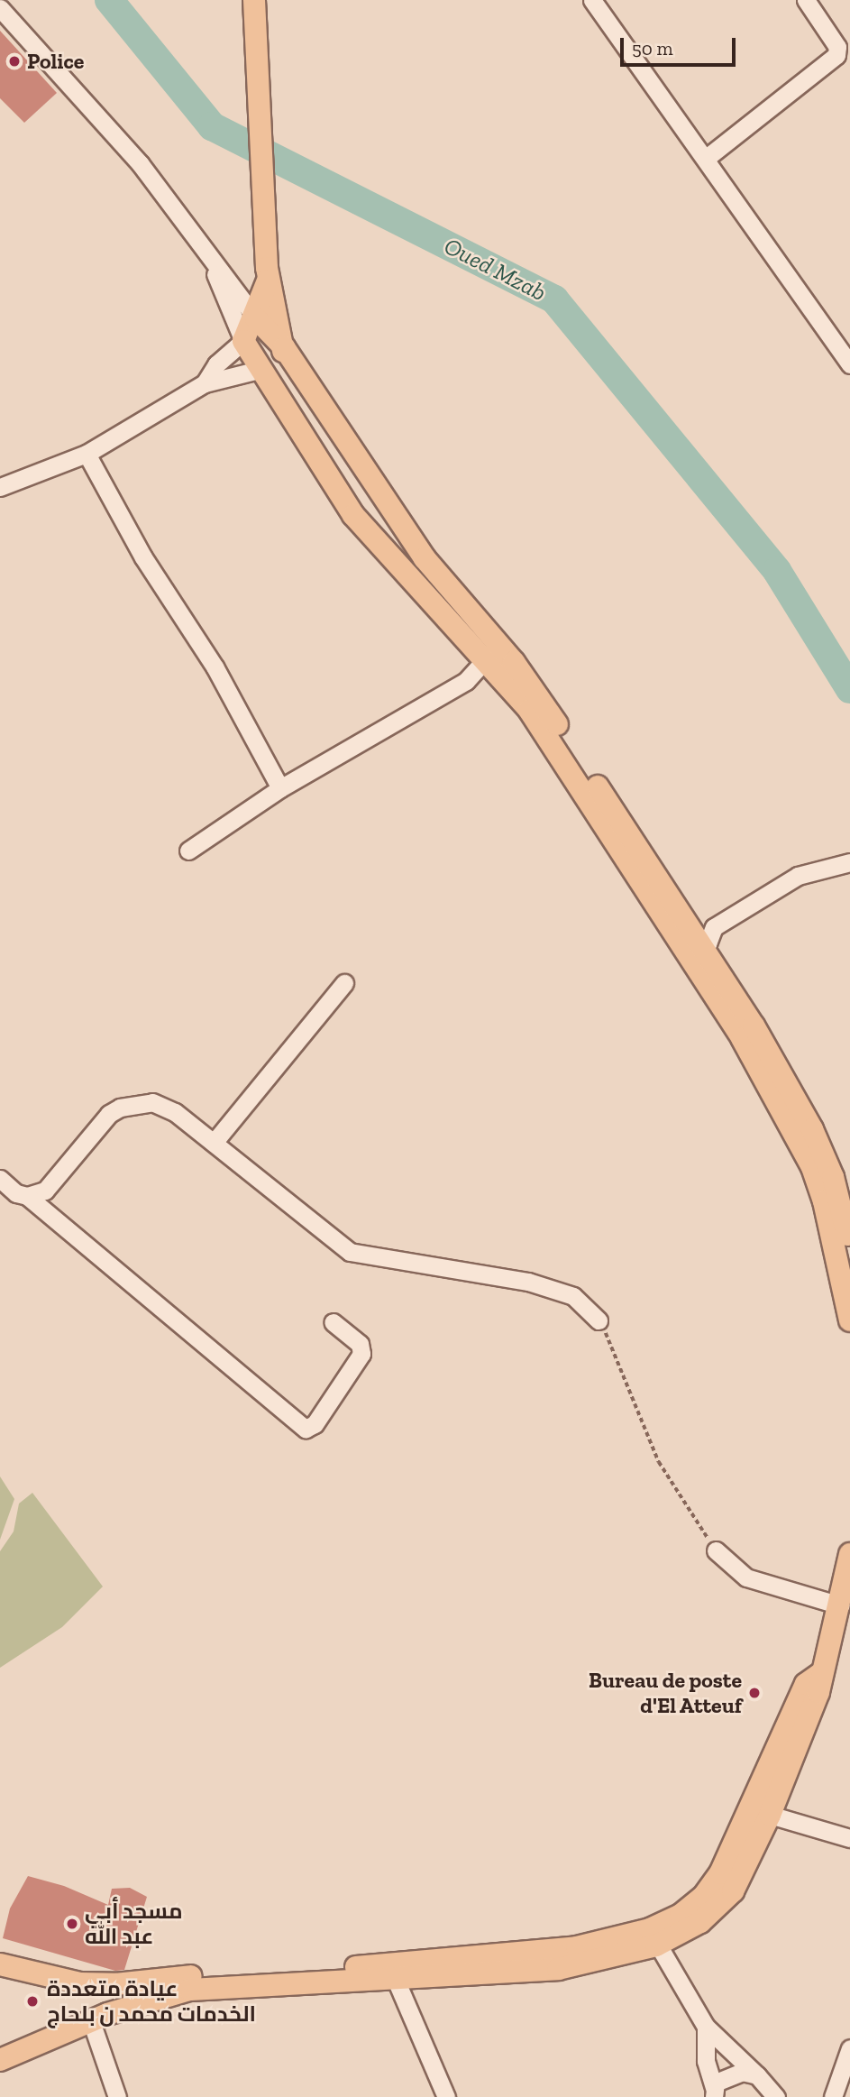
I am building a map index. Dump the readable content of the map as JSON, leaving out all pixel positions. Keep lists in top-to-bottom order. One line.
{"water":["Oued Mzab"],"places":["Police","Bureau de poste d'El Atteuf","مسجد أبي عبد الله","عيادة متعددة الخدمات محمد ن بلحاج"],"scale_bar":"50 m"}
